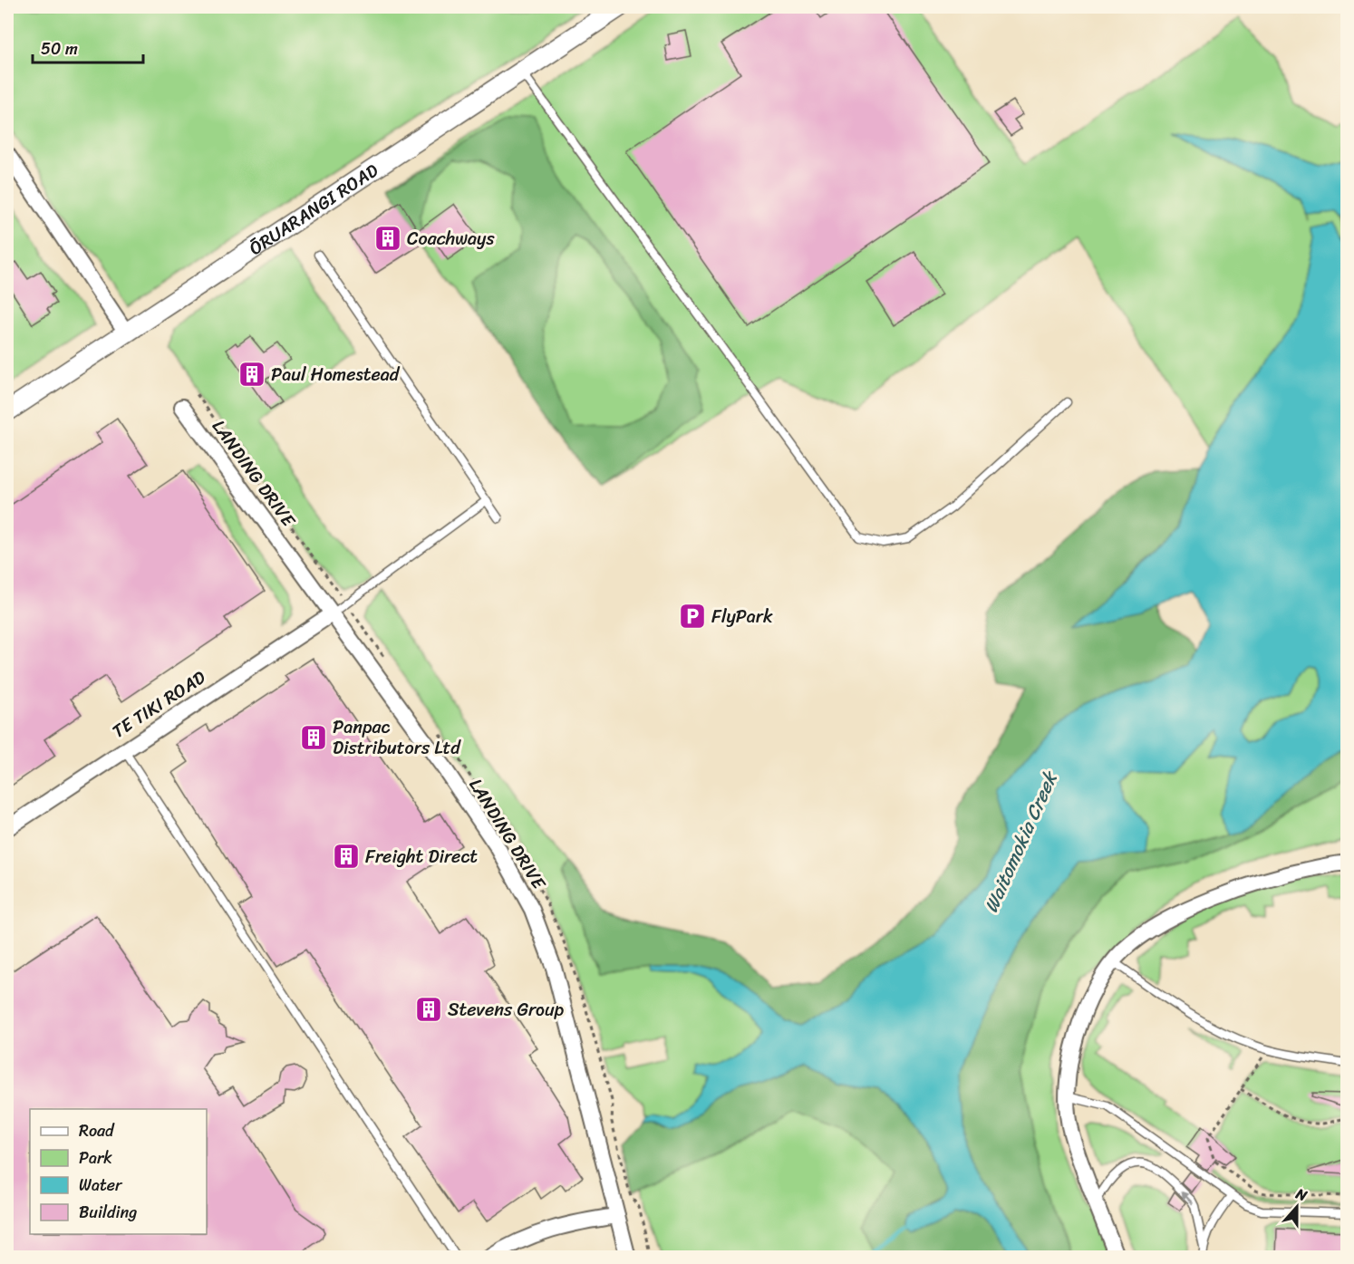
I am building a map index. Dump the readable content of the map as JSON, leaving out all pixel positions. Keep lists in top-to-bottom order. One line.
{"streets":{"street":["ŌRUARANGI ROAD","LANDING DRIVE","TE TIKI ROAD"]},"crossings":[["LANDING DRIVE","TE TIKI ROAD"]],"water":["Waitomokia Creek"],"places":{"building":["Coachways","Paul Homestead","Panpac Distributors Ltd","Freight Direct","Stevens Group"],"parking":["FlyPark"]},"legend":["Road","Park","Water","Building"],"scale_bar":"50 m","north":"top"}
